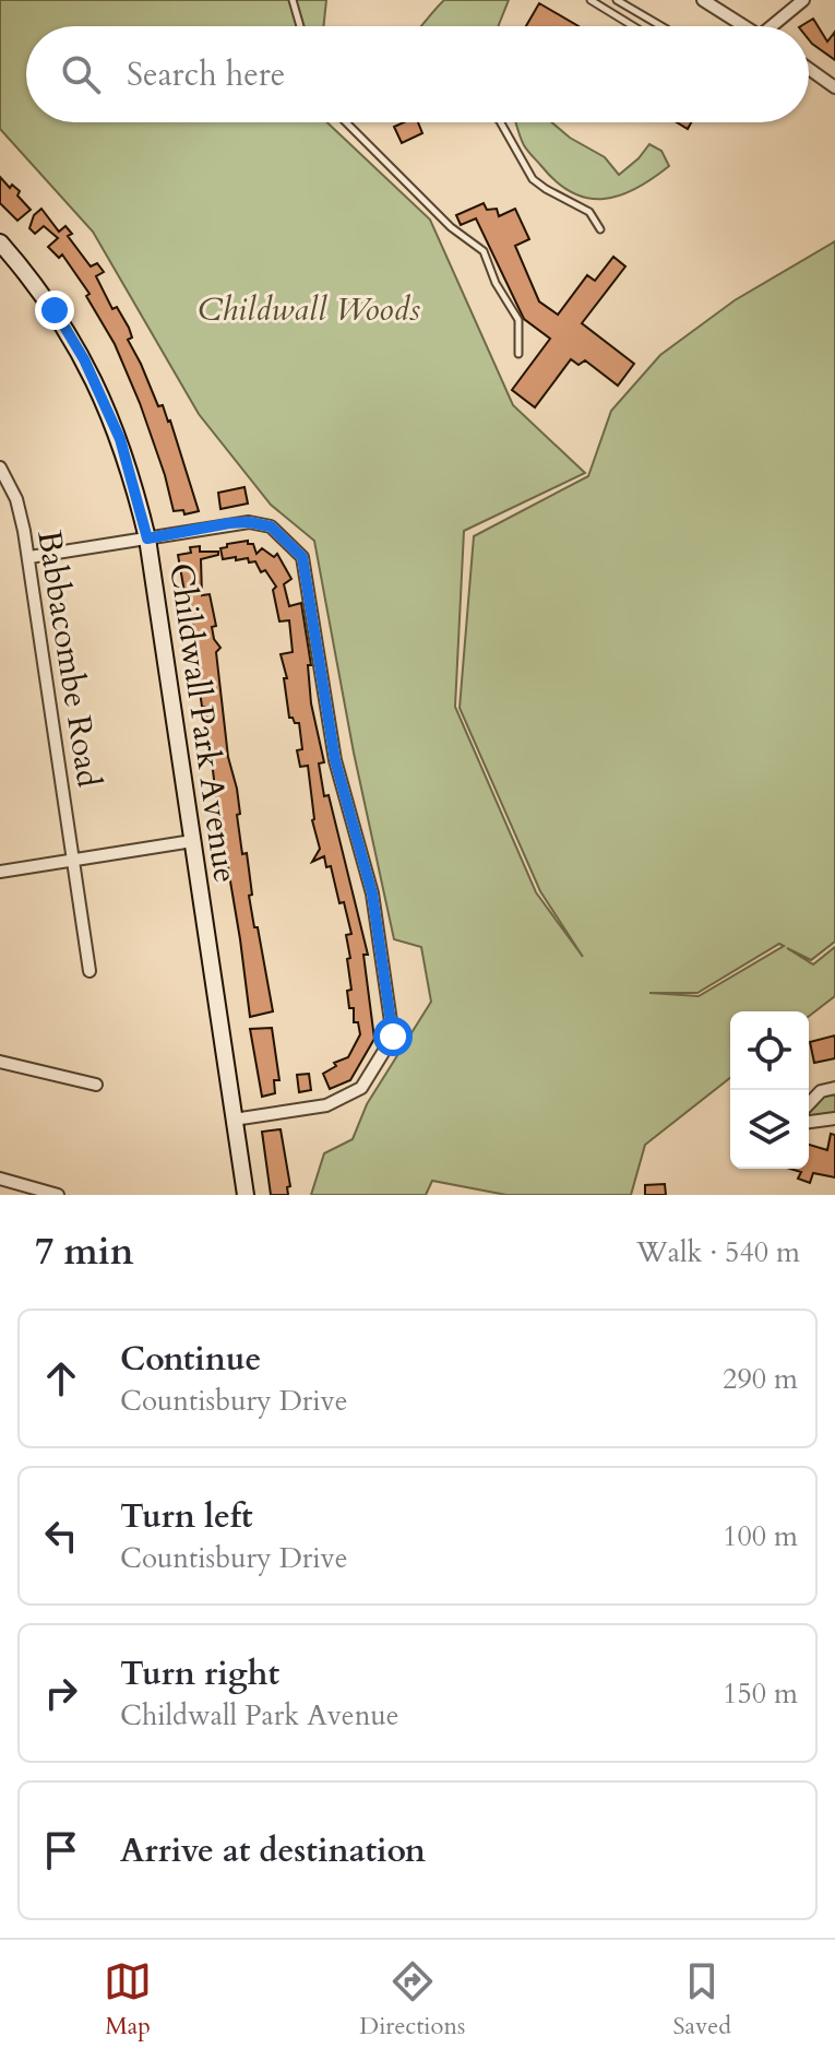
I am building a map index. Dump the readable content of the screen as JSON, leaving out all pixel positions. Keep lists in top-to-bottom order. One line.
{"streets":{"street":["Babbacombe Road","Childwall Park Avenue"]},"parks":["Childwall Woods"],"page":{"search":"Search here","heading":["7 min","Walk · 540 m"],"list":[["Continue","Countisbury Drive","290 m"],["Turn left","Countisbury Drive","100 m"],["Turn right","Childwall Park Avenue","150 m"],"Arrive at destination"],"nav":["Map","Directions","Saved"]}}
